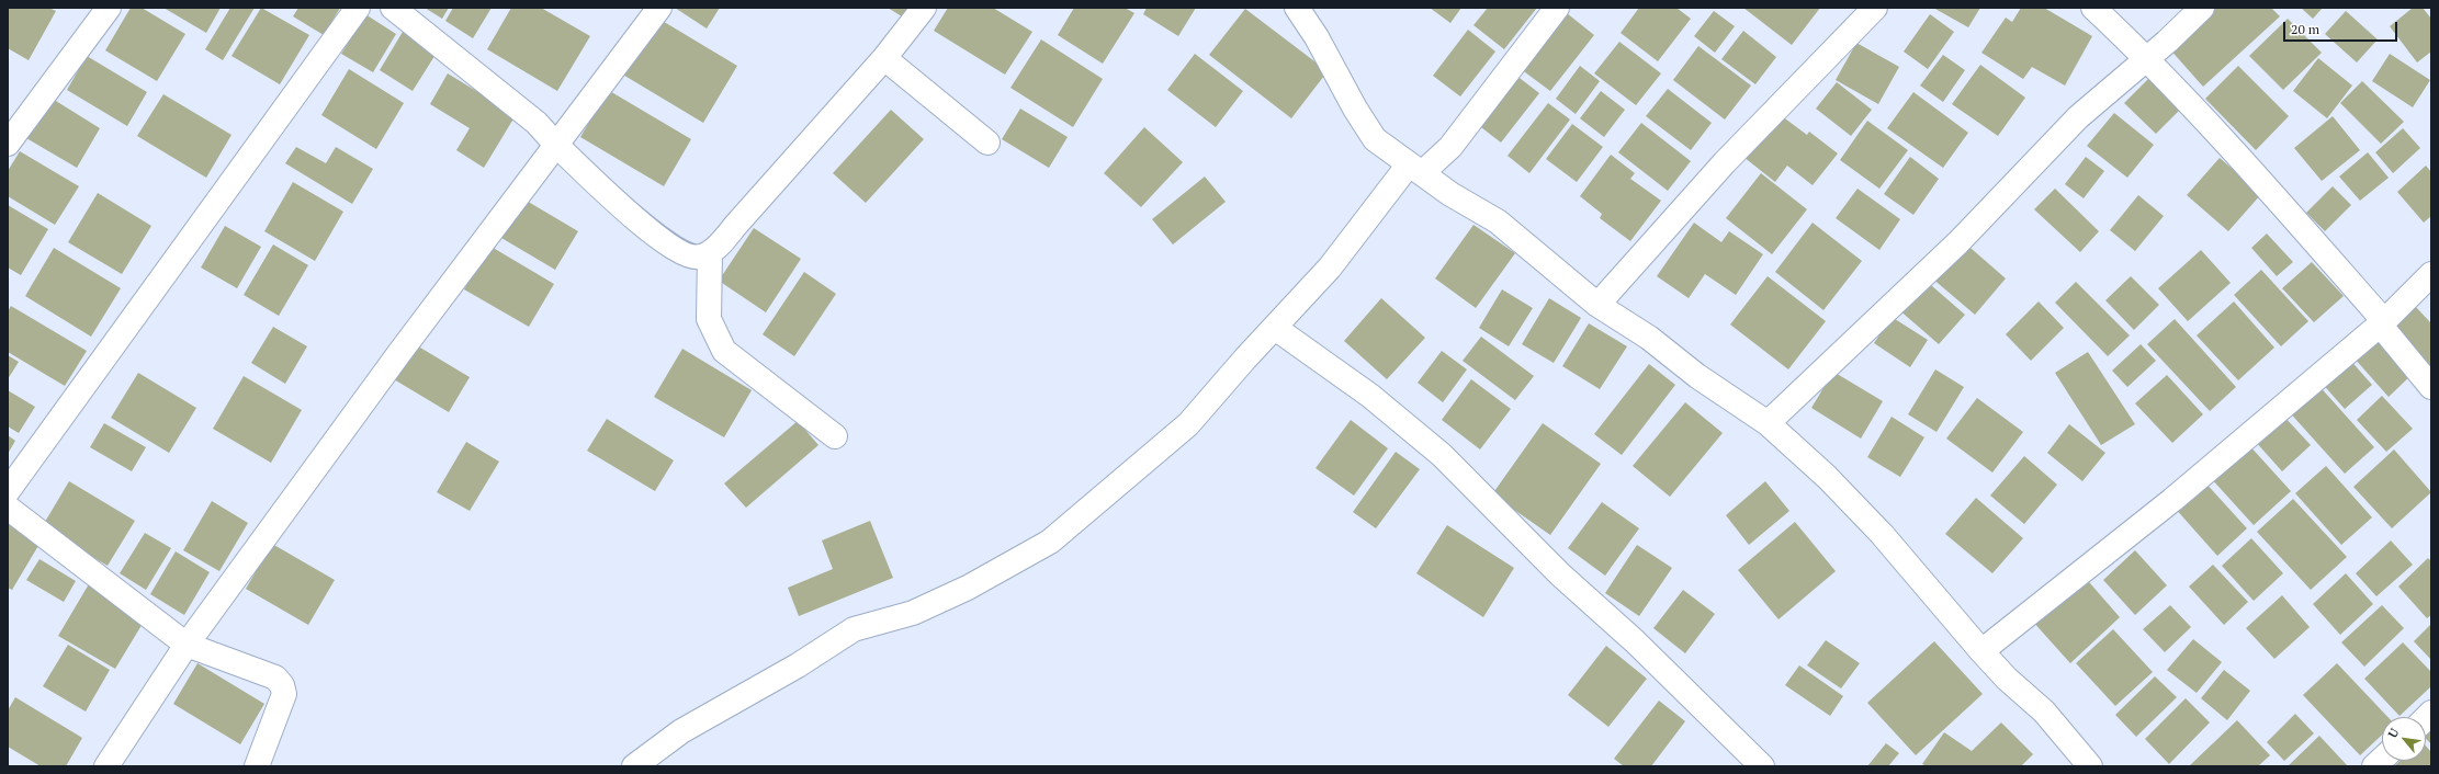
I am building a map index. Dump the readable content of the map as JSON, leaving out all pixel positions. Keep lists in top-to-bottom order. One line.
{"scale_bar":"20 m","north":"top left"}
